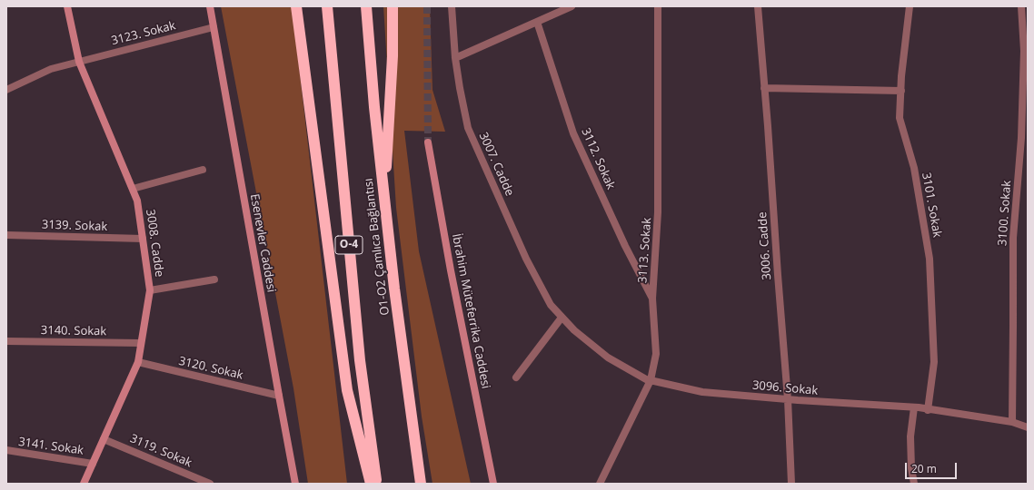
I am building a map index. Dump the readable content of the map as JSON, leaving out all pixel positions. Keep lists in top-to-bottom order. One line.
{"streets":{"highway":["O-4","O1-O2 Çamlıca Bağlantısı"],"main road":["3008. Cadde","Esenevler Caddesi","İbrahim Müteferrika Caddesi"],"street":["3123. Sokak","3112. Sokak","3007. Cadde","3101. Sokak","3100. Sokak","3139. Sokak","3006. Cadde","3113. Sokak","3140. Sokak","3120. Sokak","3096. Sokak","3141. Sokak","3119. Sokak"]},"crossings":[["3123. Sokak","3008. Cadde"],["3123. Sokak","Esenevler Caddesi"],["3112. Sokak","3113. Sokak"],["3007. Cadde","3096. Sokak"],["3101. Sokak","3096. Sokak"],["3100. Sokak","3096. Sokak"],["3139. Sokak","3008. Cadde"],["3008. Cadde","3140. Sokak"],["3008. Cadde","3120. Sokak"],["3008. Cadde","3141. Sokak"],["3008. Cadde","3119. Sokak"],["Esenevler Caddesi","3120. Sokak"],["3006. Cadde","3096. Sokak"],["3113. Sokak","3096. Sokak"]],"scale_bar":"20 m"}
